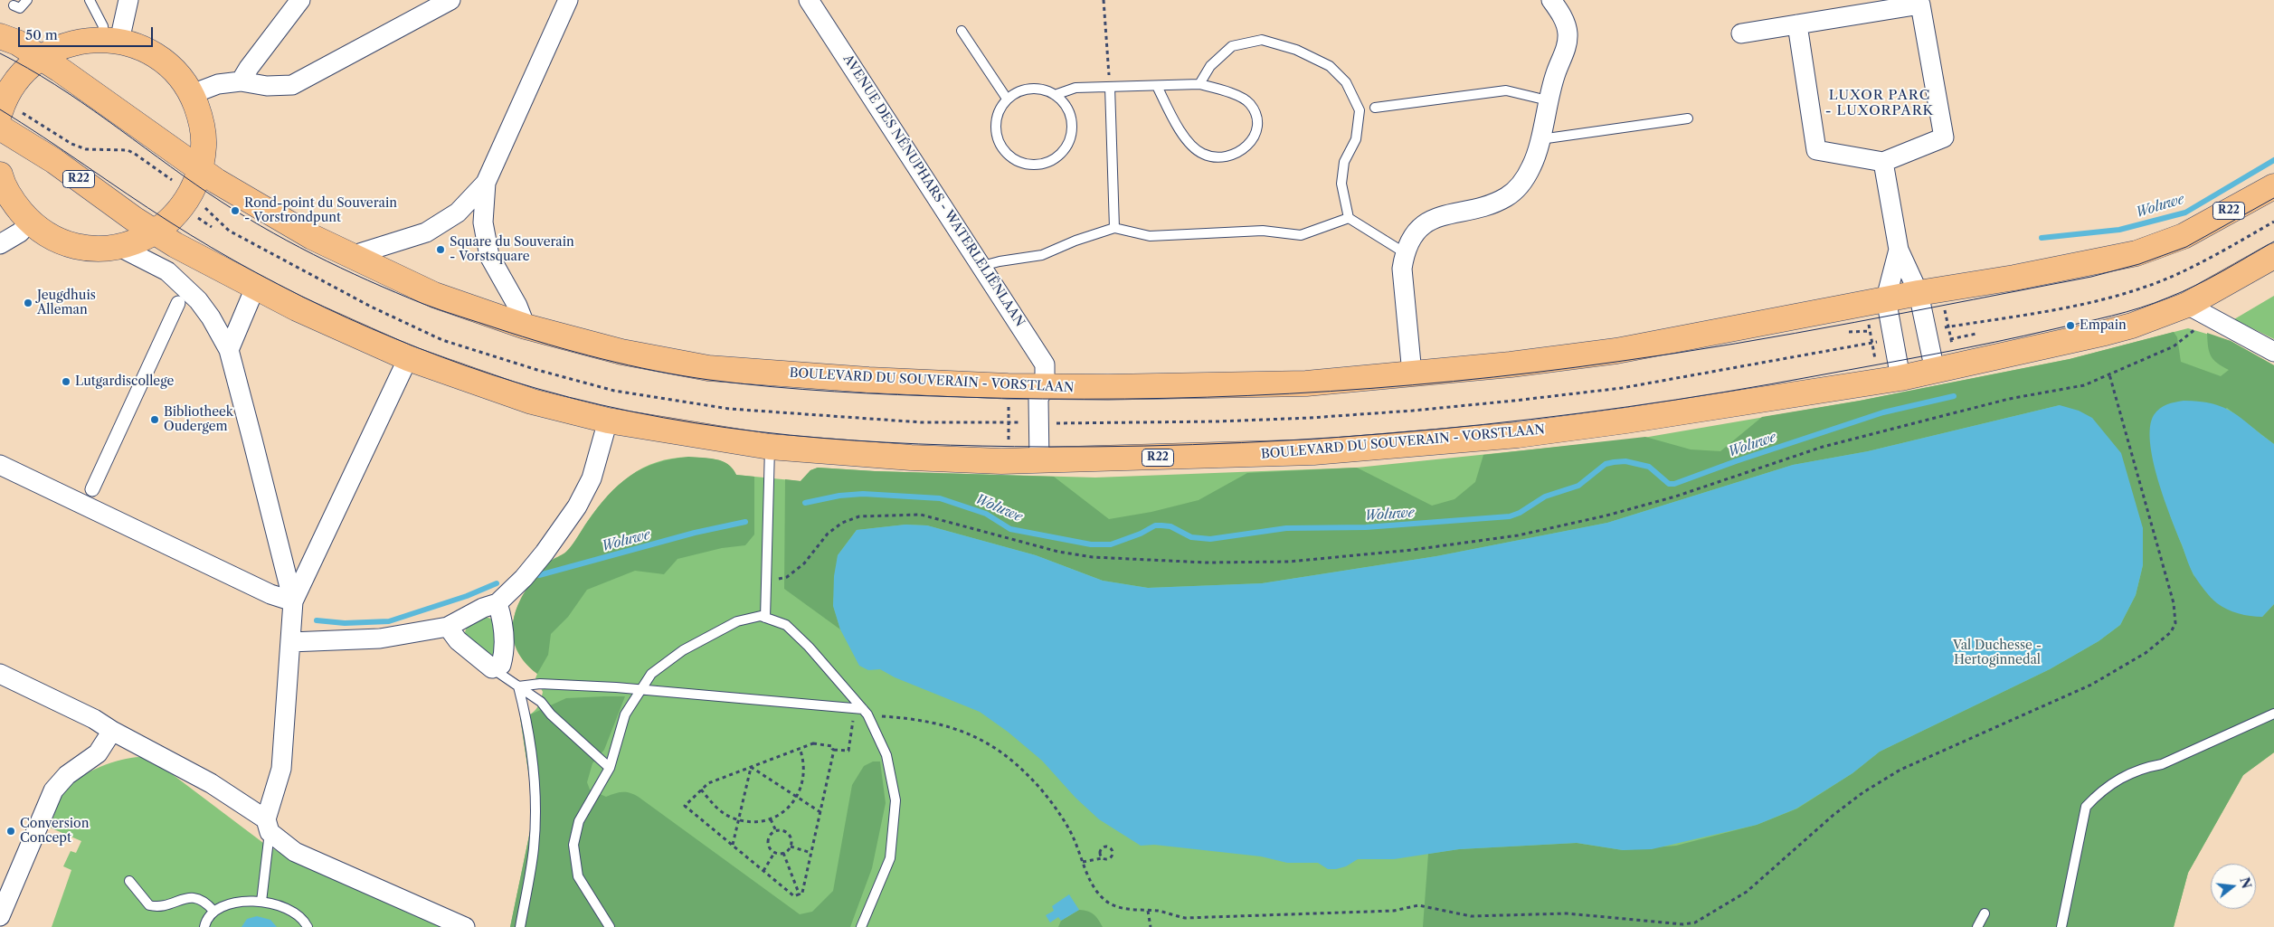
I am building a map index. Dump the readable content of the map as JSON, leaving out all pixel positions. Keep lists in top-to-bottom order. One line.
{"streets":{"main road":["R22","BOULEVARD DU SOUVERAIN - VORSTLAAN"],"street":["AVENUE DES NÉNUPHARS - WATERLELIËNLAAN"]},"crossings":[["AVENUE DES NÉNUPHARS - WATERLELIËNLAAN","BOULEVARD DU SOUVERAIN - VORSTLAAN"]],"districts":["LUXOR PARC - LUXORPARK"],"water":["Woluwe"],"parks":["Val Duchesse - Hertoginnedal"],"places":["Rond-point du Souverain - Vorstrondpunt","Square du Souverain - Vorstsquare","Jeugdhuis Alleman","Empain","Lutgardiscollege","Bibliotheek Oudergem","Conversion Concept"],"scale_bar":"50 m","north":"right"}
